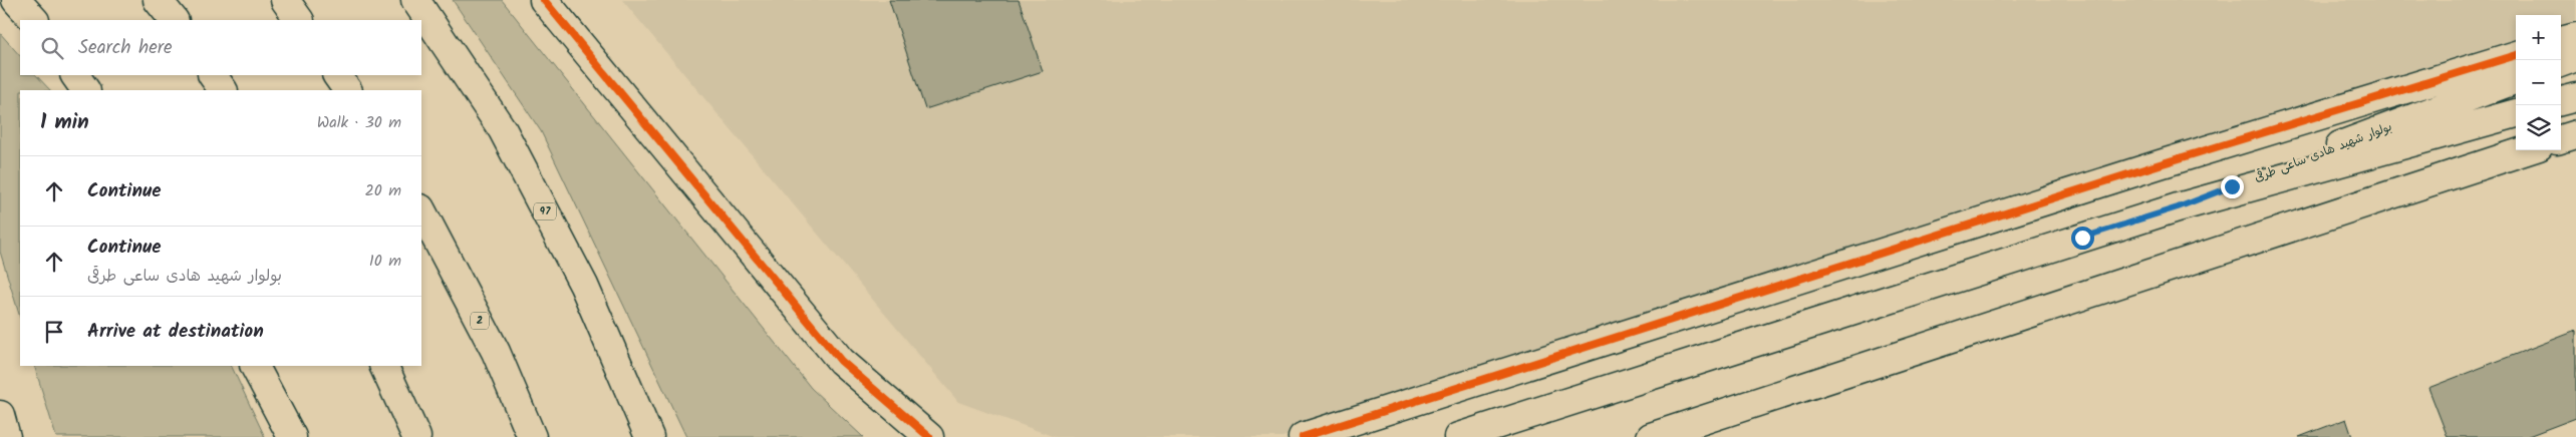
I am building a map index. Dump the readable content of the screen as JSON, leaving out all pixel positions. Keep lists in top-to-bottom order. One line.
{"streets":{"main road":["بولوار شهید هادی ساعی طرقی","97","2"]},"page":{"map_buttons":["+","−"],"search":"Search here","heading":["1 min","Walk · 30 m"],"list":[["Continue","20 m"],["Continue","بولوار شهید هادی ساعی طرقی","10 m"],"Arrive at destination"]}}
